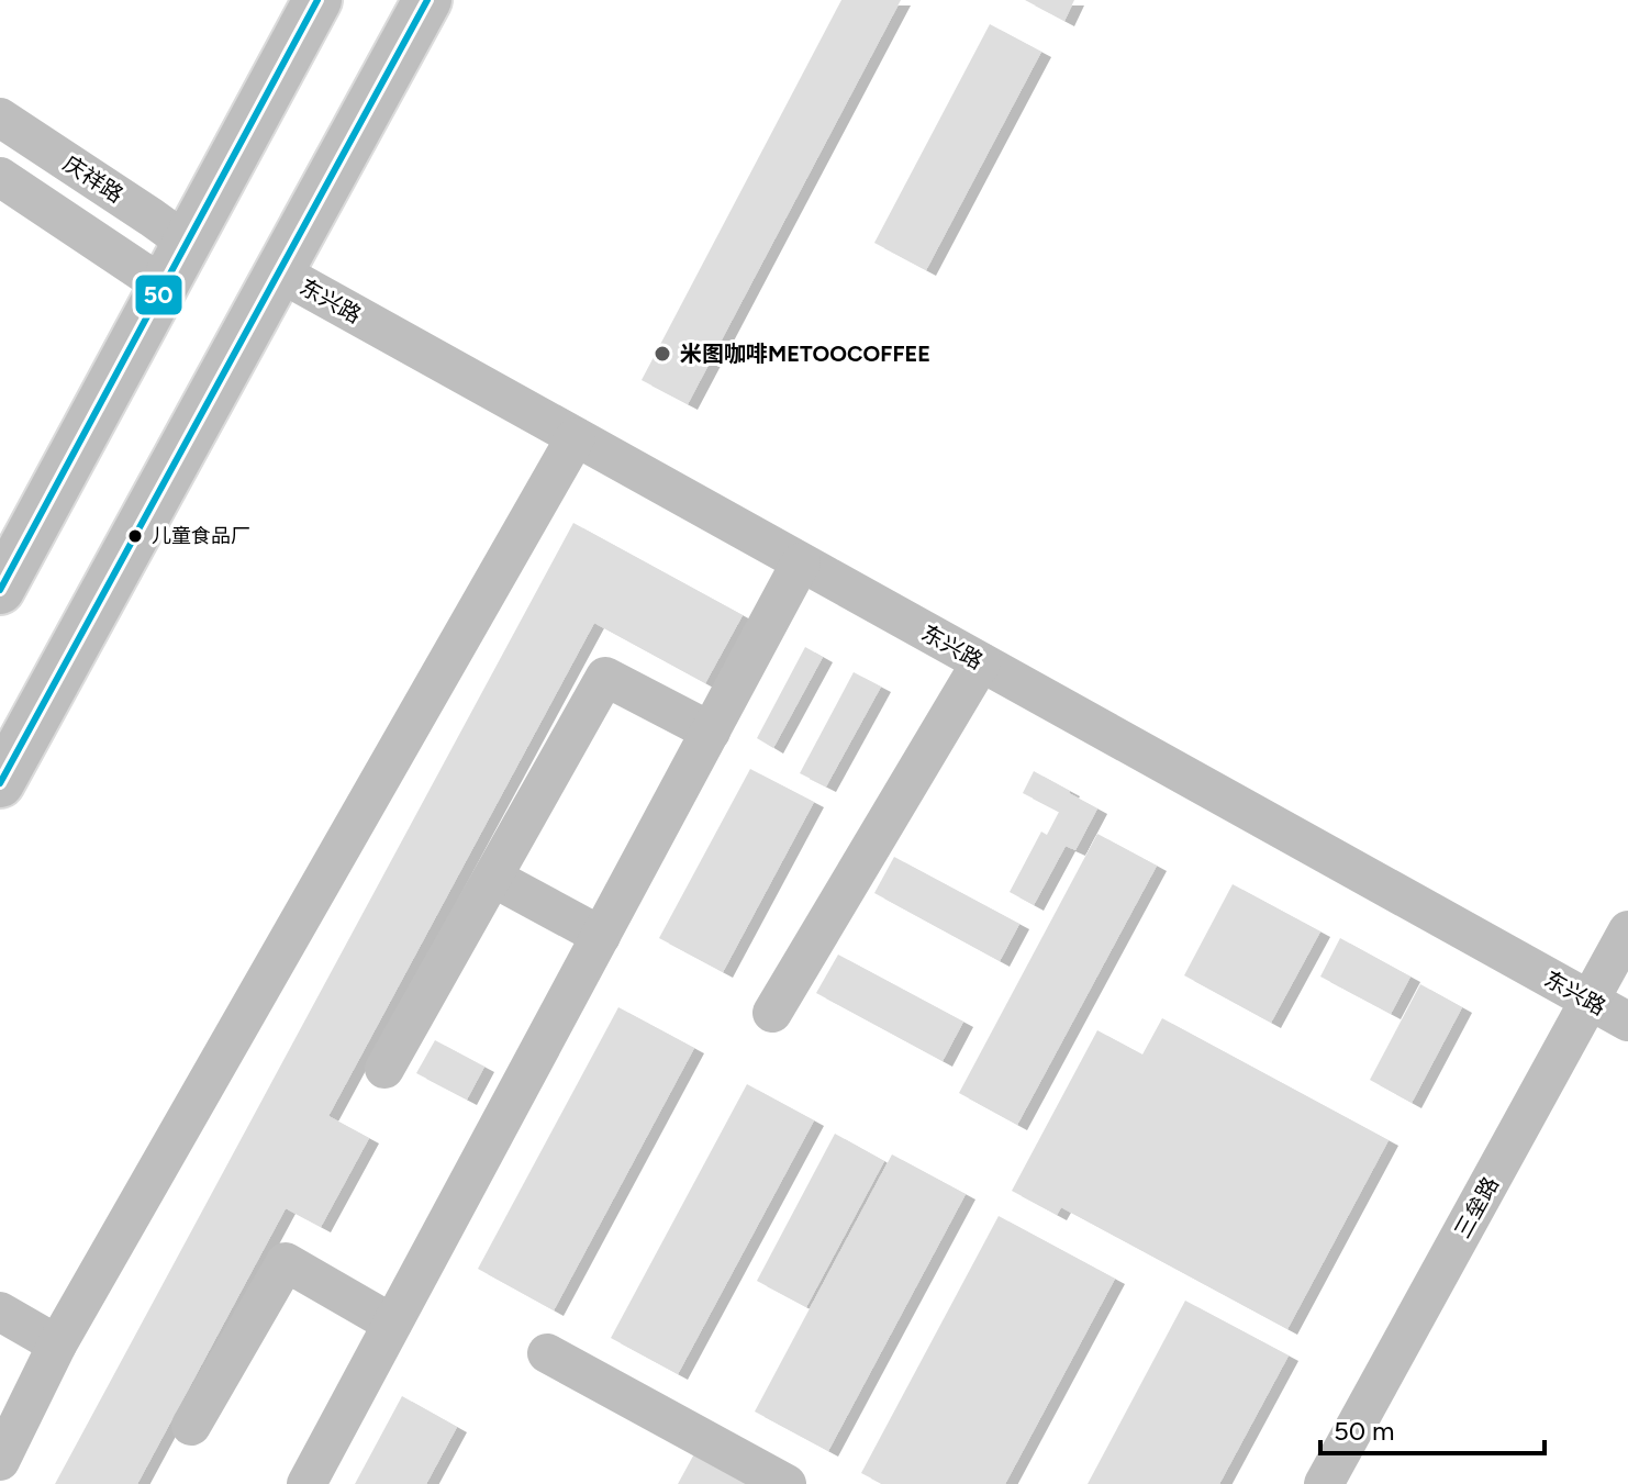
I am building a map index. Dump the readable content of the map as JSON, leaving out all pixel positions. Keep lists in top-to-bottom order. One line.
{"streets":{"street":["庆祥路","东兴路","三垒路"]},"crossings":[["东兴路","三垒路"]],"places":["米图咖啡METOOCOFFEE","儿童食品厂"],"lines":["transit line 50"],"scale_bar":"50 m"}
